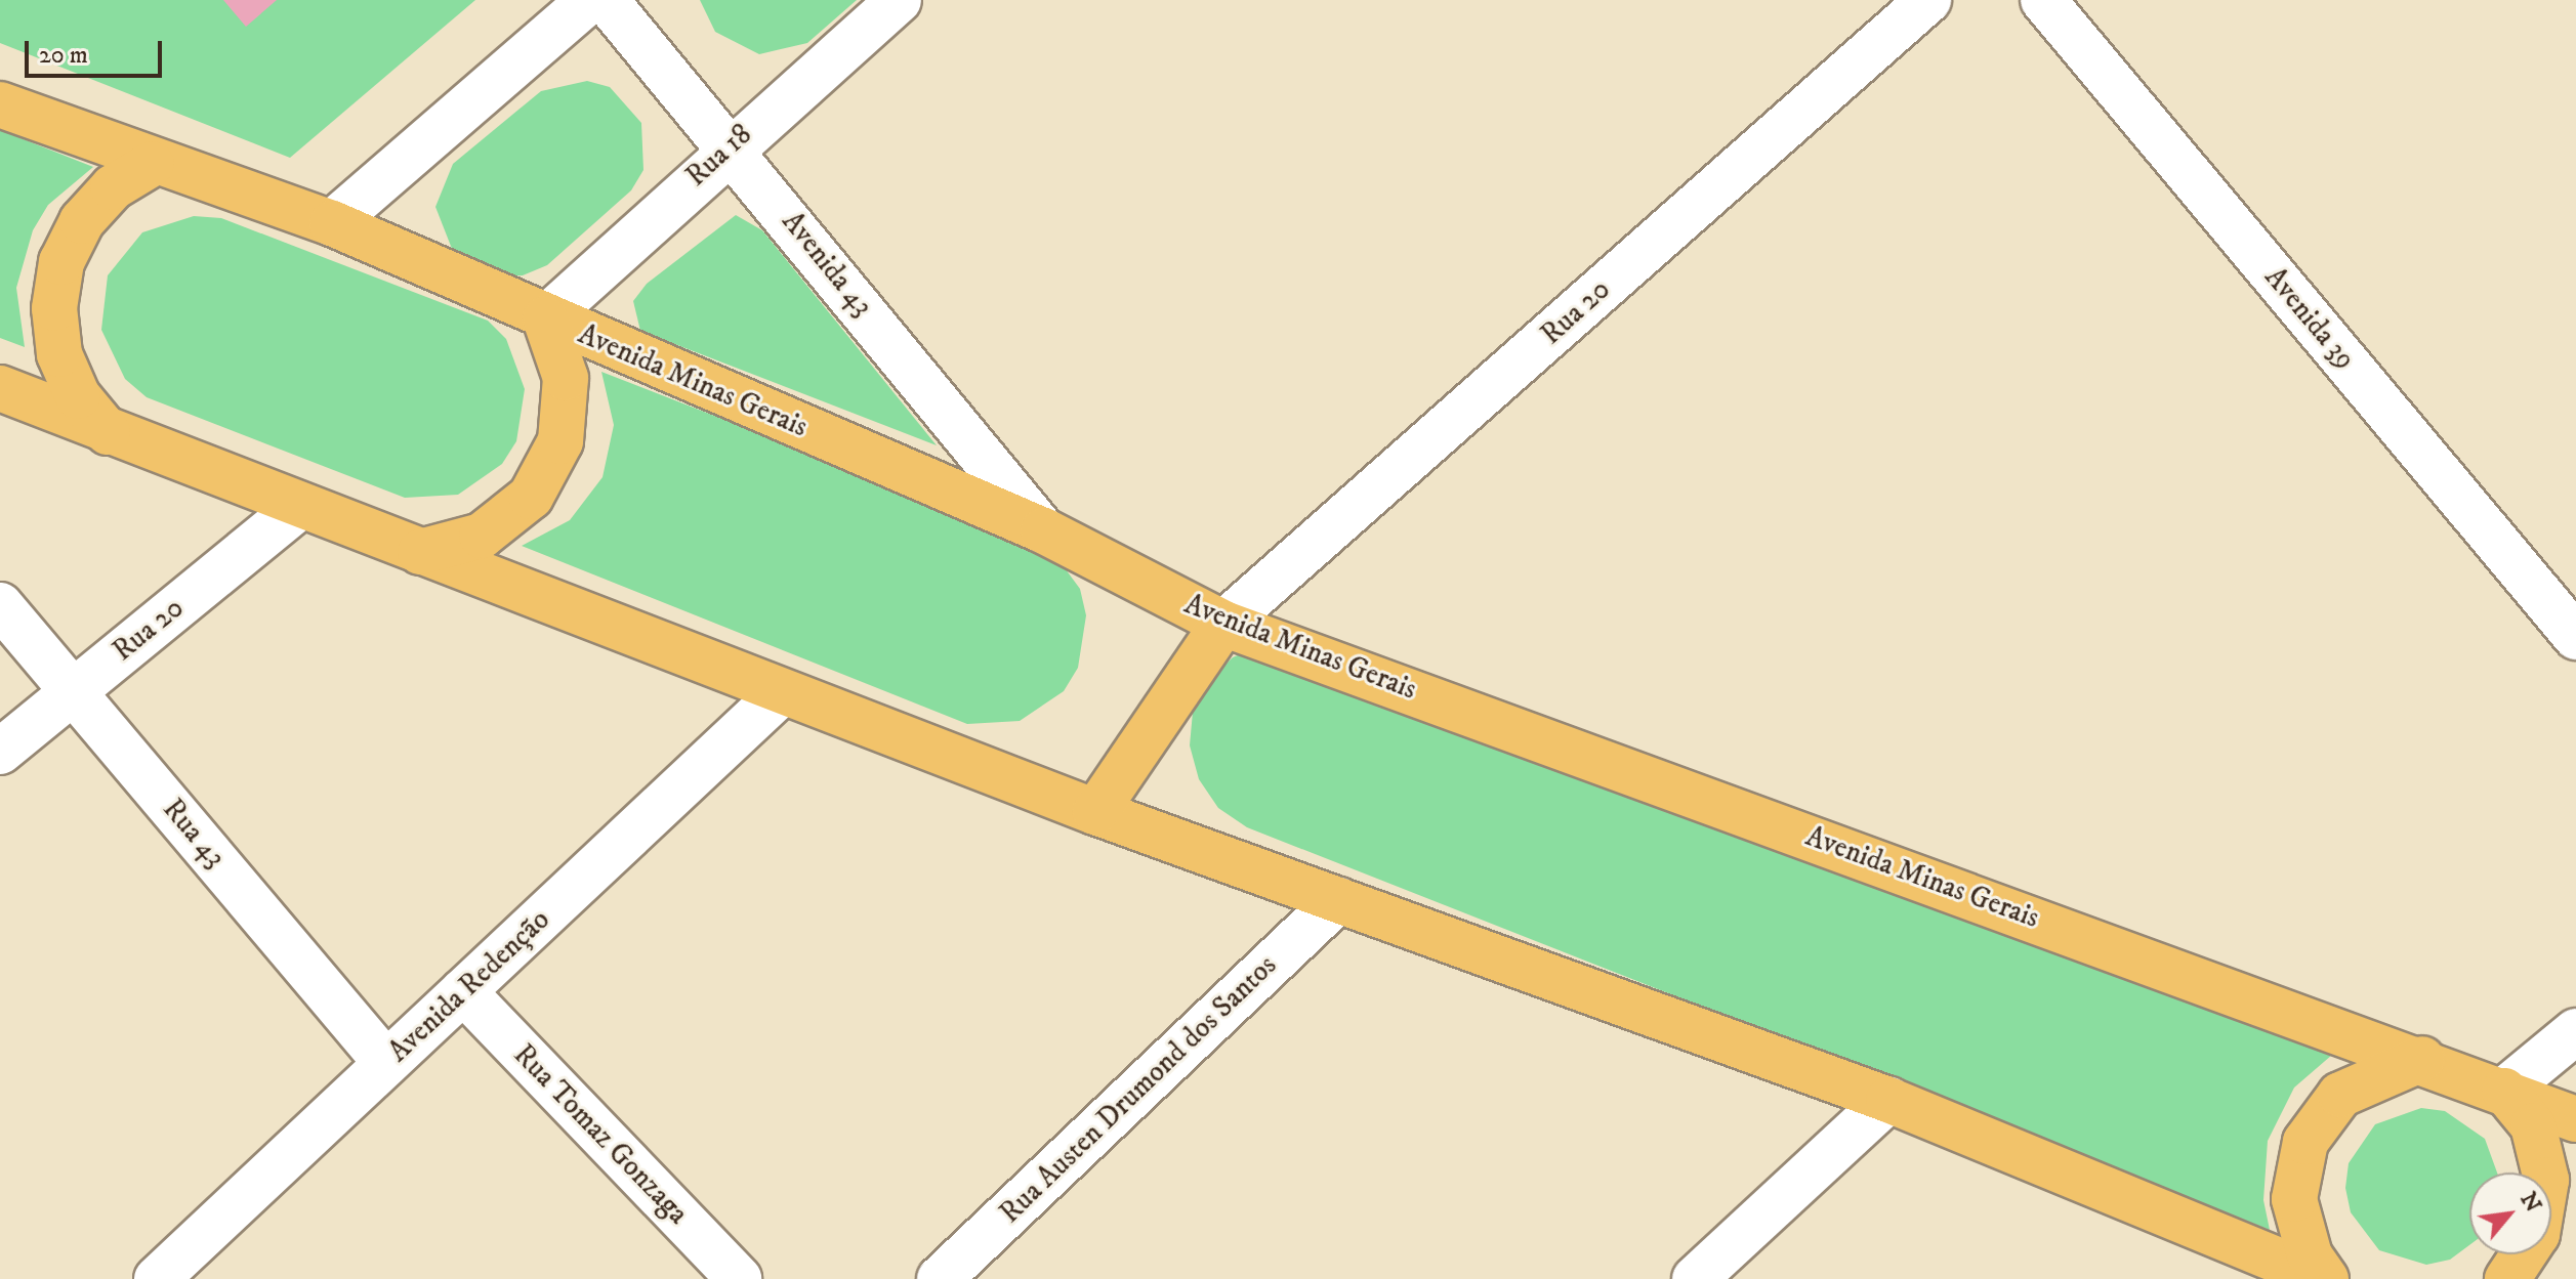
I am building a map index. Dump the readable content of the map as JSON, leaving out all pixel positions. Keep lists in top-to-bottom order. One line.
{"streets":{"main road":["Avenida Minas Gerais"],"street":["Rua 18","Avenida 43","Rua 20","Avenida 39","Rua 43","Avenida Redenção","Rua Austen Drumond dos Santos","Rua Tomaz Gonzaga"]},"crossings":[["Rua 18","Avenida 43"],["Rua 18","Avenida Minas Gerais"],["Avenida 43","Avenida Minas Gerais"],["Rua 20","Avenida Minas Gerais"],["Rua 20","Rua 43"],["Rua 43","Avenida Redenção"],["Avenida Redenção","Rua Tomaz Gonzaga"]],"scale_bar":"20 m","north":"top right"}
